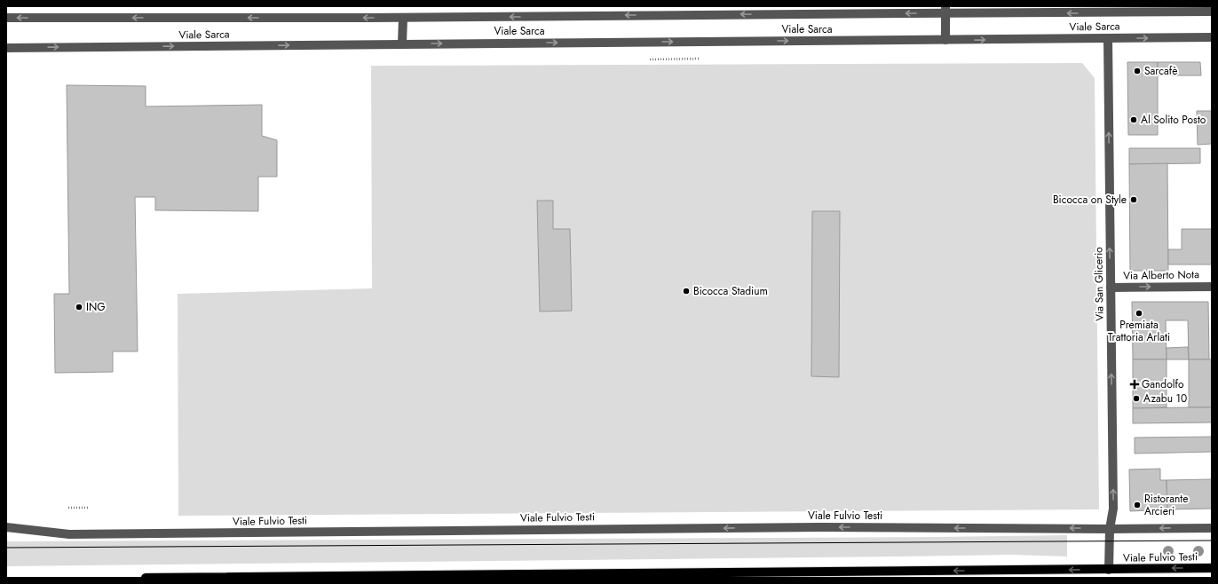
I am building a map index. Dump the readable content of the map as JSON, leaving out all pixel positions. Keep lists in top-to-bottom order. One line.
{"streets":{"main road":["Viale Fulvio Testi"],"street":["Viale Sarca","Via Alberto Nota","Via San Glicerio"]},"crossings":[["Viale Sarca","Via San Glicerio"],["Via Alberto Nota","Via San Glicerio"],["Via San Glicerio","Viale Fulvio Testi"]],"one_way":["Via Alberto Nota","Via San Glicerio","Viale Fulvio Testi"],"places":{"other":["Sarcafè","Al Solito Posto","Bicocca on Style","Bicocca Stadium","ING","Premiata Trattoria Arlati","Azabu 10","Ristorante Arcieri"],"health":["Gandolfo"]}}
